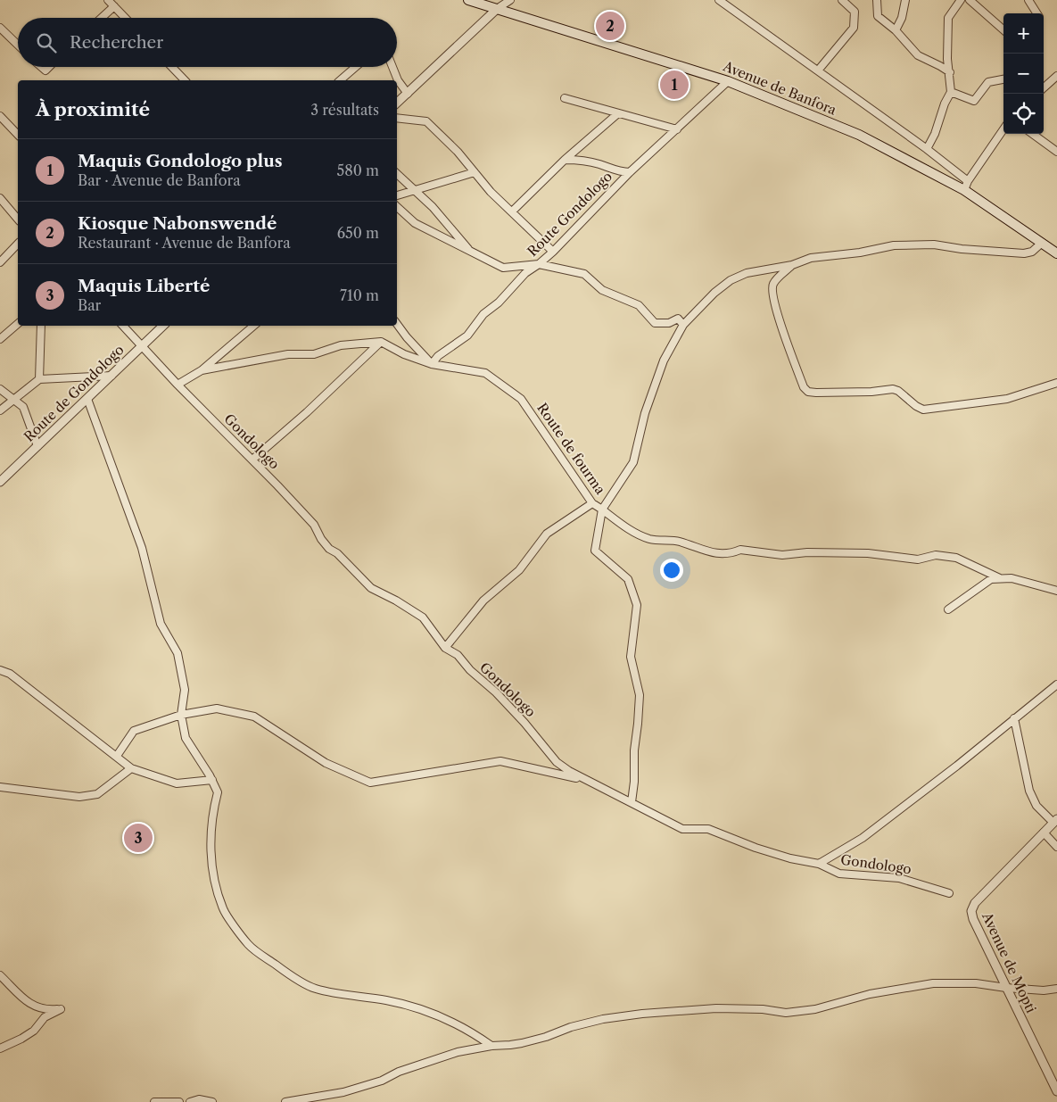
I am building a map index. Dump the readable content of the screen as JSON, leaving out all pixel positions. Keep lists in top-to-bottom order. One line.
{"streets":{"main road":["Avenue de Banfora"],"street":["Route Gondologo","Route de Gondologo","Gondologo","Route de fourma","Avenue de Mopti"]},"crossings":[["Avenue de Banfora","Route Gondologo"],["Route Gondologo","Route de fourma"],["Route de Gondologo","Gondologo"],["Gondologo","Route de fourma"]],"page":{"pins":["2","1","3"],"map_buttons":["+","−"],"search":"Rechercher","heading":["À proximité","3 résultats"],"list":[{"mark":"1","name":"Maquis Gondologo plus","note":"Bar · Avenue de Banfora","value":"580 m"},{"mark":"2","name":"Kiosque Nabonswendé","note":"Restaurant · Avenue de Banfora","value":"650 m"},{"mark":"3","name":"Maquis Liberté","note":"Bar","value":"710 m"}]}}
